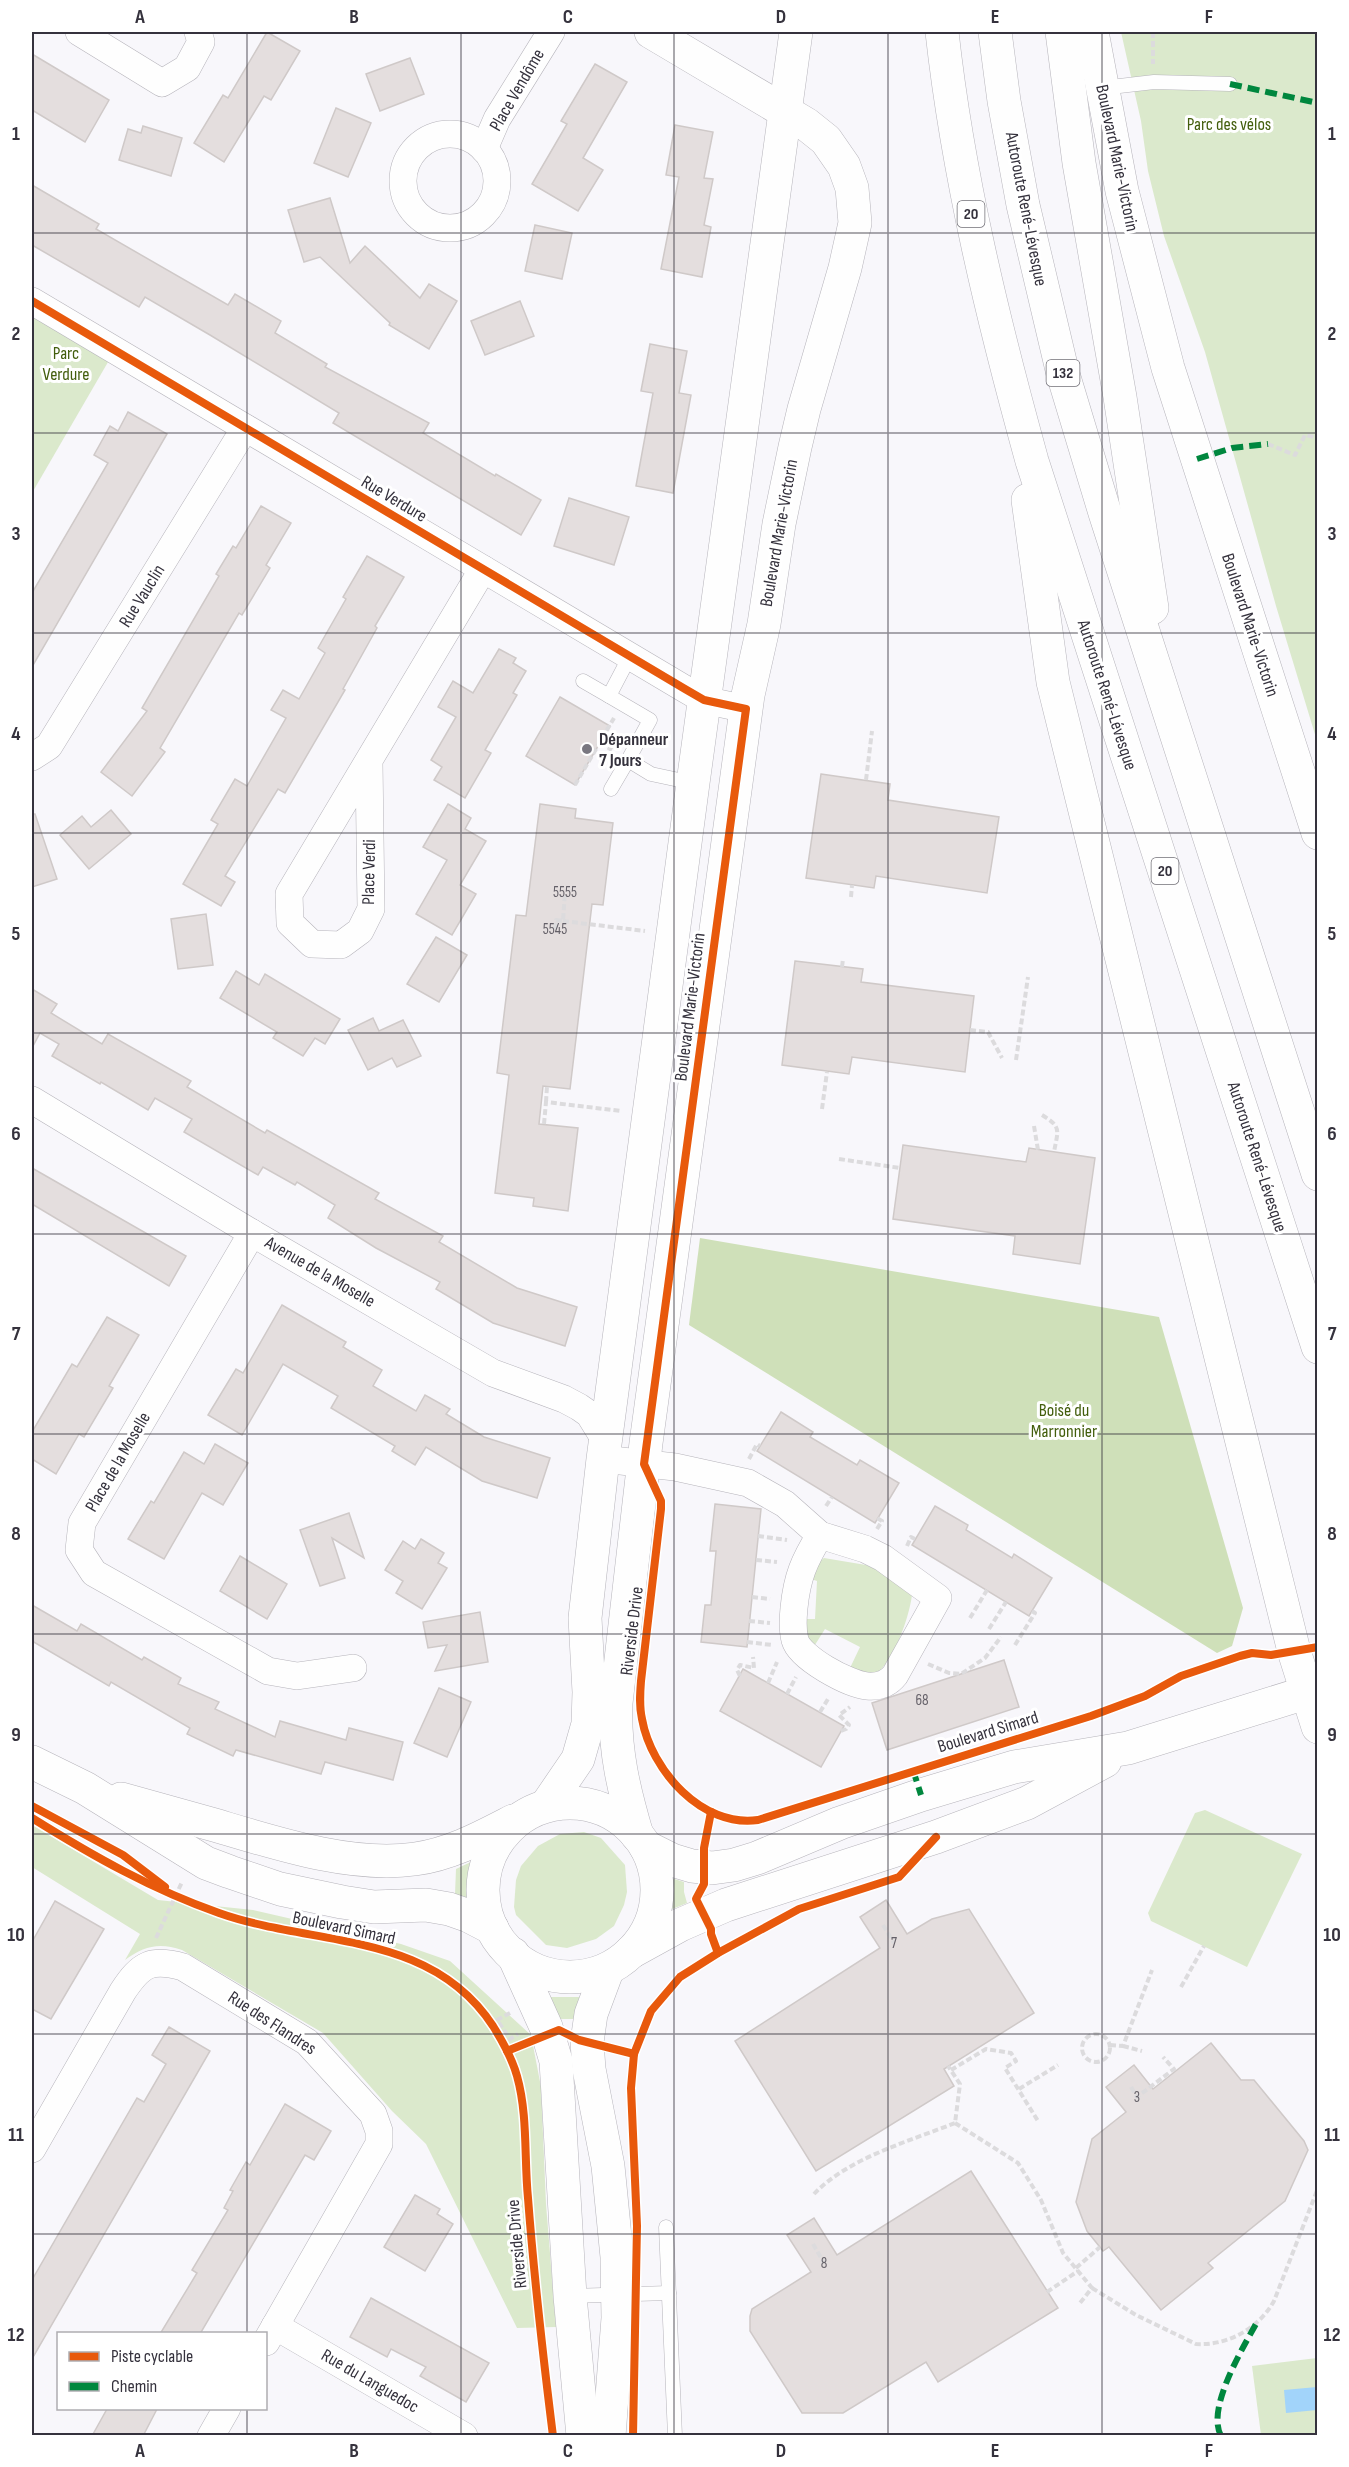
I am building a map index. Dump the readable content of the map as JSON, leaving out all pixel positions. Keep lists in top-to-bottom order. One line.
{"streets":{"main road":["Boulevard Marie-Victorin","Autoroute René-Lévesque","20","132","Riverside Drive","Boulevard Simard"],"street":["Place Vendôme","Rue Verdure","Rue Vauclin","Place Verdi","Avenue de la Moselle","Place de la Moselle","Rue des Flandres","Rue du Languedoc"]},"crossings":[["Boulevard Marie-Victorin","Rue Verdure"],["Boulevard Marie-Victorin","Avenue de la Moselle"],["Boulevard Marie-Victorin","Riverside Drive"],["Rue Verdure","Rue Vauclin"],["Rue Verdure","Place Verdi"],["Avenue de la Moselle","Place de la Moselle"],["Riverside Drive","Boulevard Simard"],["Rue des Flandres","Rue du Languedoc"]],"parks":["Parc des vélos","Parc Verdure","Boisé du Marronnier"],"places":["Dépanneur 7 Jours"],"house_numbers":["5555","5545","68","7","3","8"],"legend":["Piste cyclable","Chemin"],"grid":{"columns":["A","B","C","D","E","F"],"rows":["1","2","3","4","5","6","7","8","9","10","11","12"]}}
